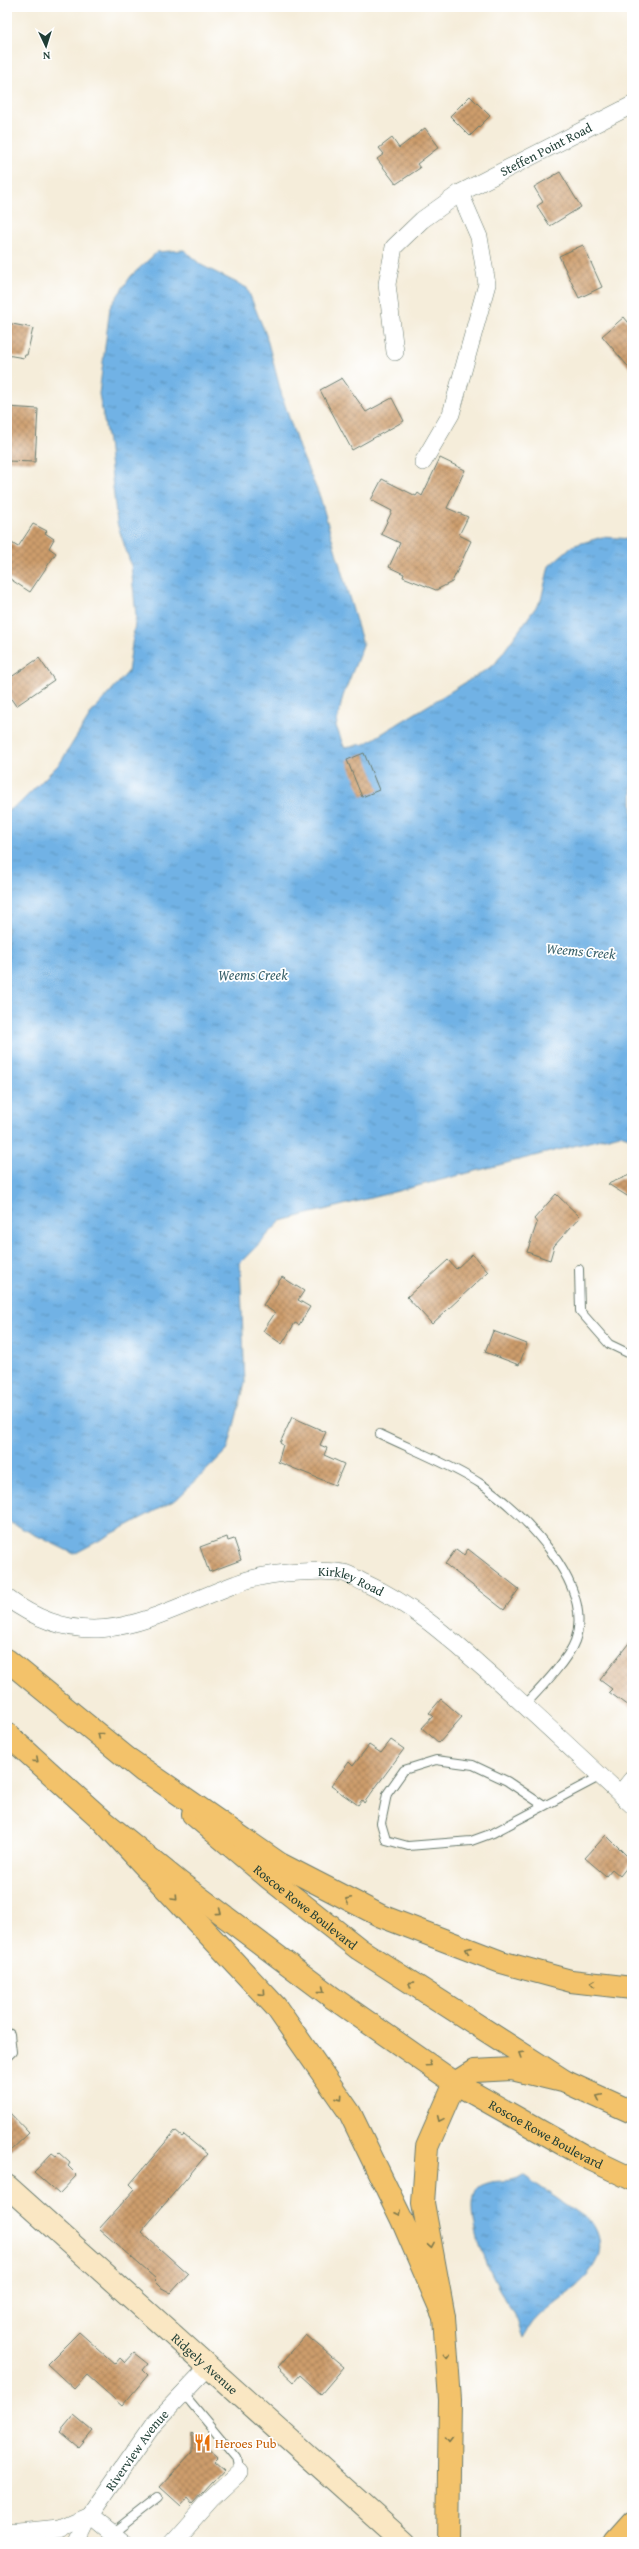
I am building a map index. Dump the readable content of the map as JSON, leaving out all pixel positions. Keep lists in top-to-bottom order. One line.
{"streets":{"main road":["Roscoe Rowe Boulevard","Ridgely Avenue"],"street":["Steffen Point Road","Kirkley Road","Riverview Avenue"]},"crossings":[["Ridgely Avenue","Riverview Avenue"]],"water":["Weems Creek"],"places":{"restaurant":["Heroes Pub"]},"north":"bottom"}
